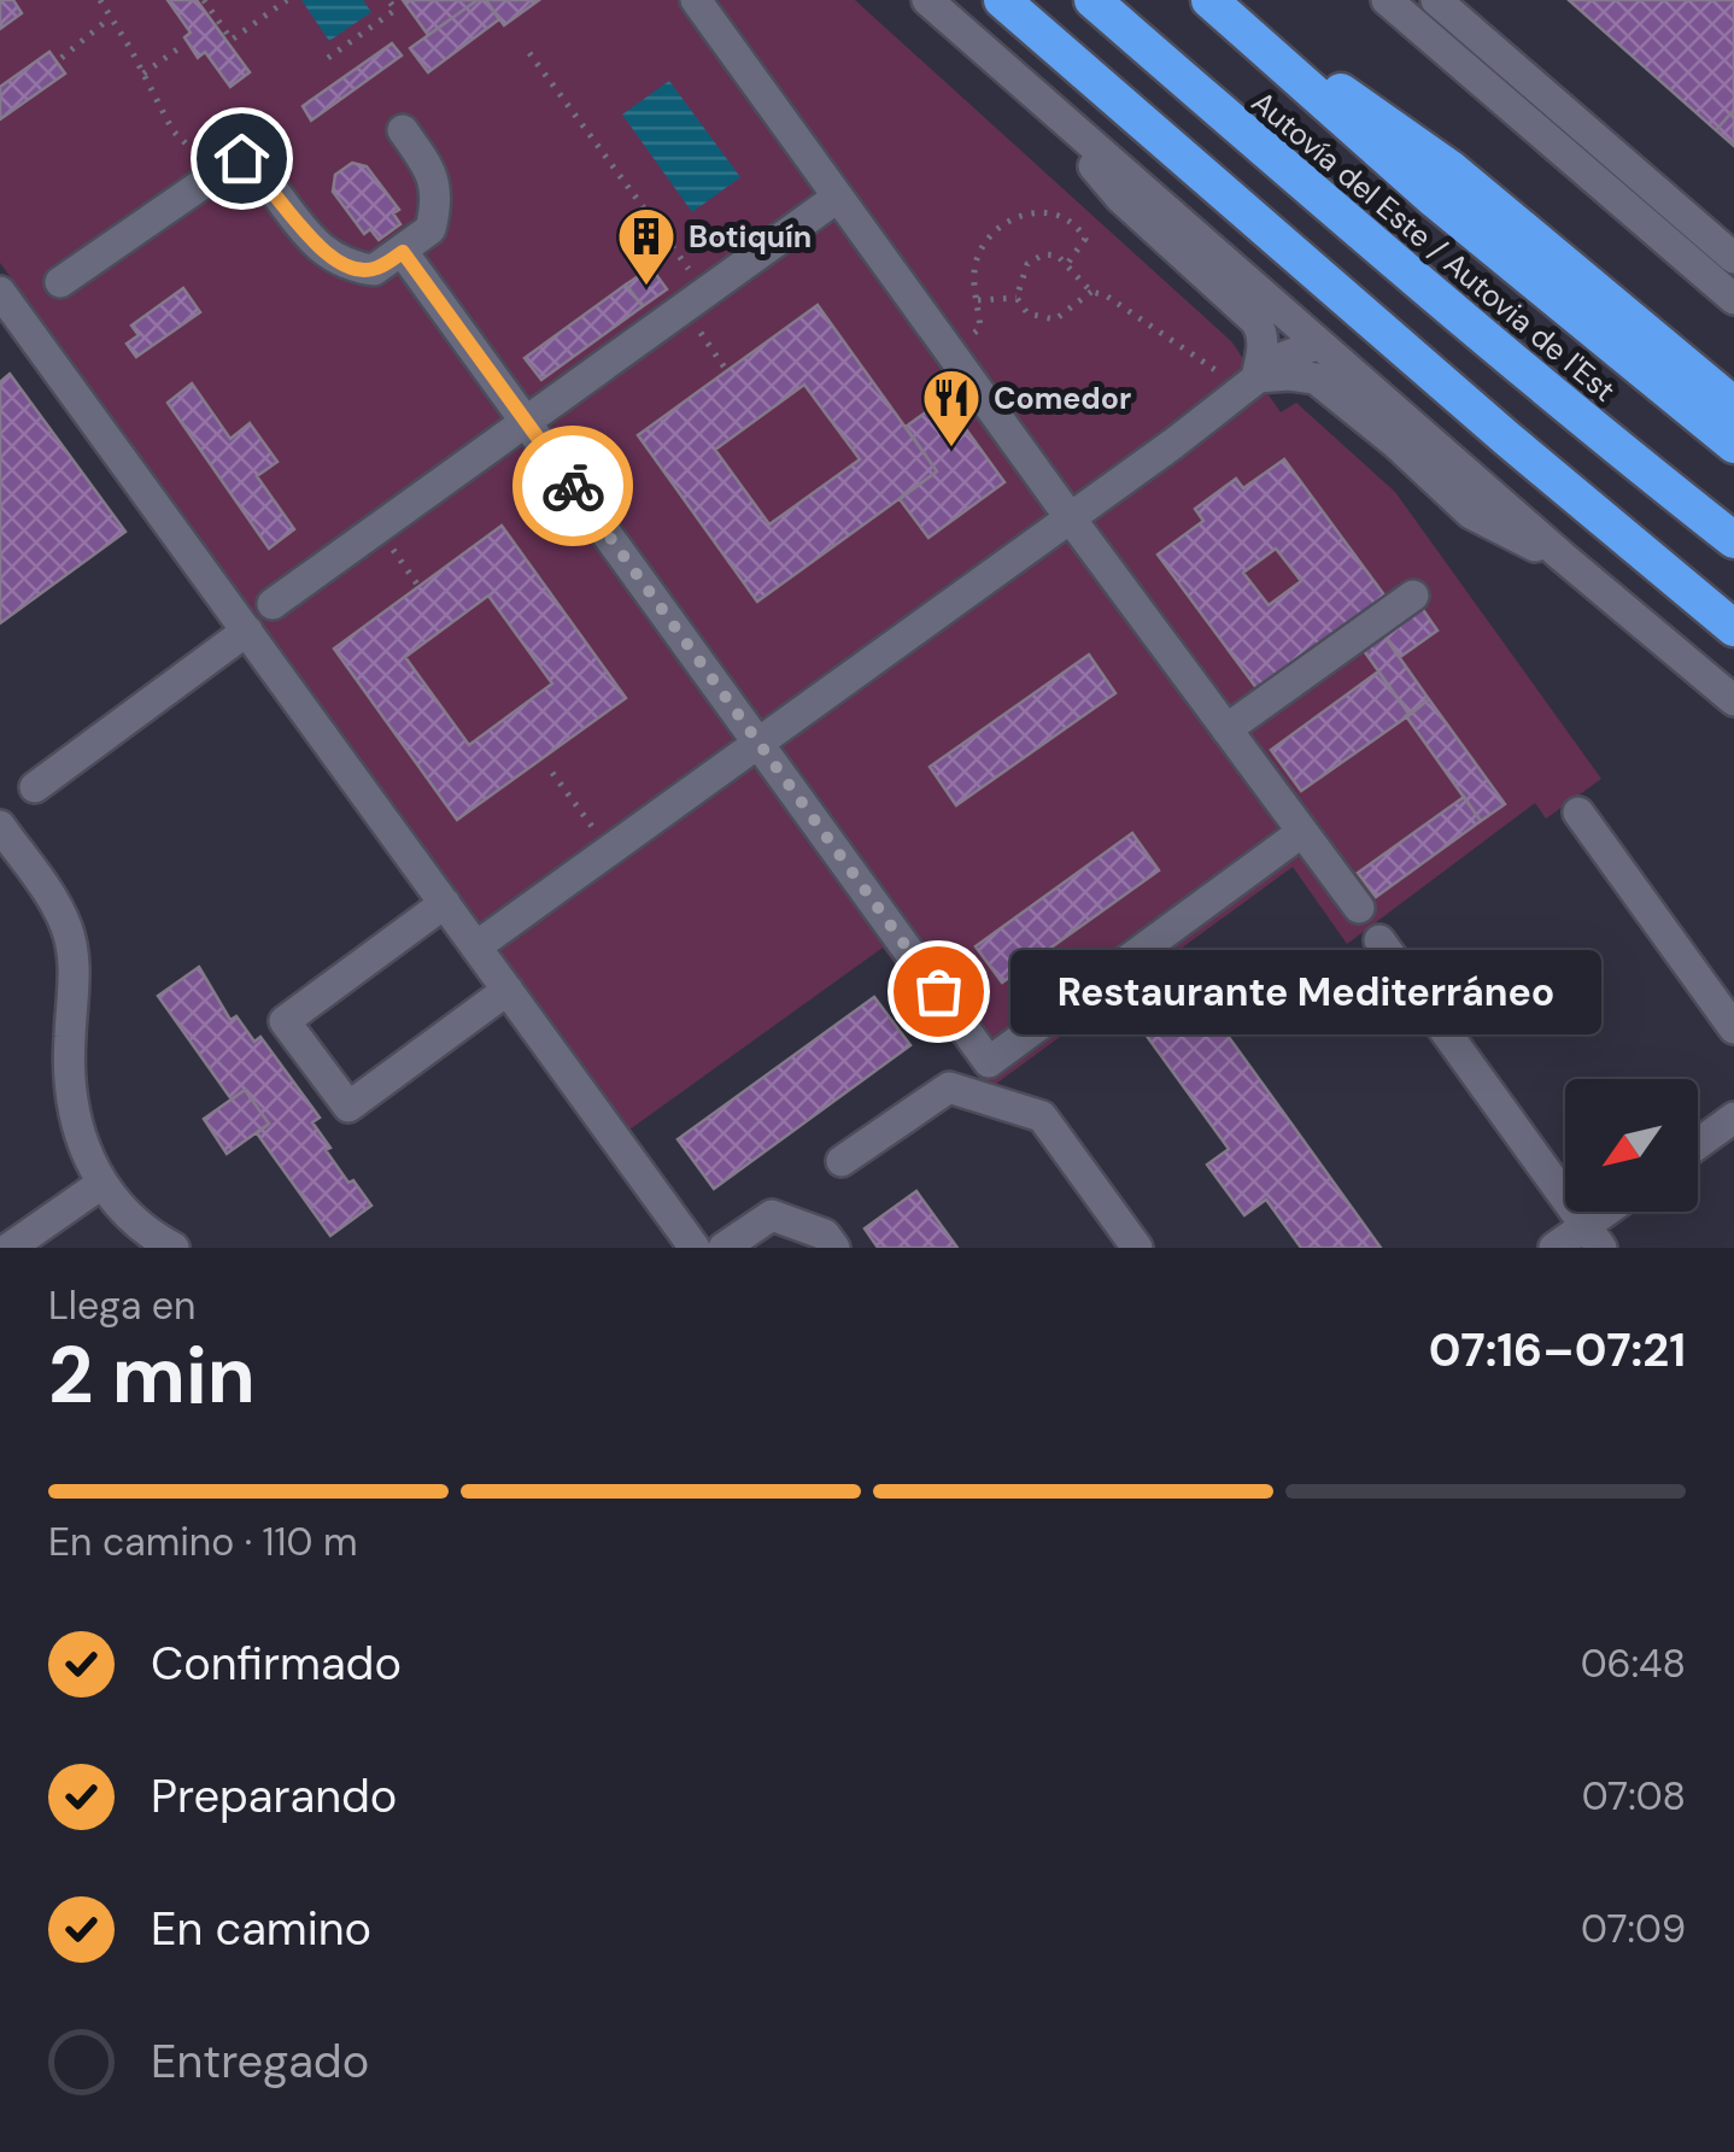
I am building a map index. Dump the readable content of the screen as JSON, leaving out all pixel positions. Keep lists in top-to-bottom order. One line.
{"streets":{"highway":["Autovía del Este / Autovia de l'Est"]},"places":{"building":["Botiquín"],"restaurant":["Comedor"],"other":["Restaurante Mediterráneo"]},"north":"bottom left","page":{"bubble":"Restaurante Mediterráneo","heading":["2 min","Llega en","07:16–07:21"],"bar":"En camino · 110 m","list":[["Confirmado","06:48"],["Preparando","07:08"],["En camino","07:09"],"Entregado"]}}
